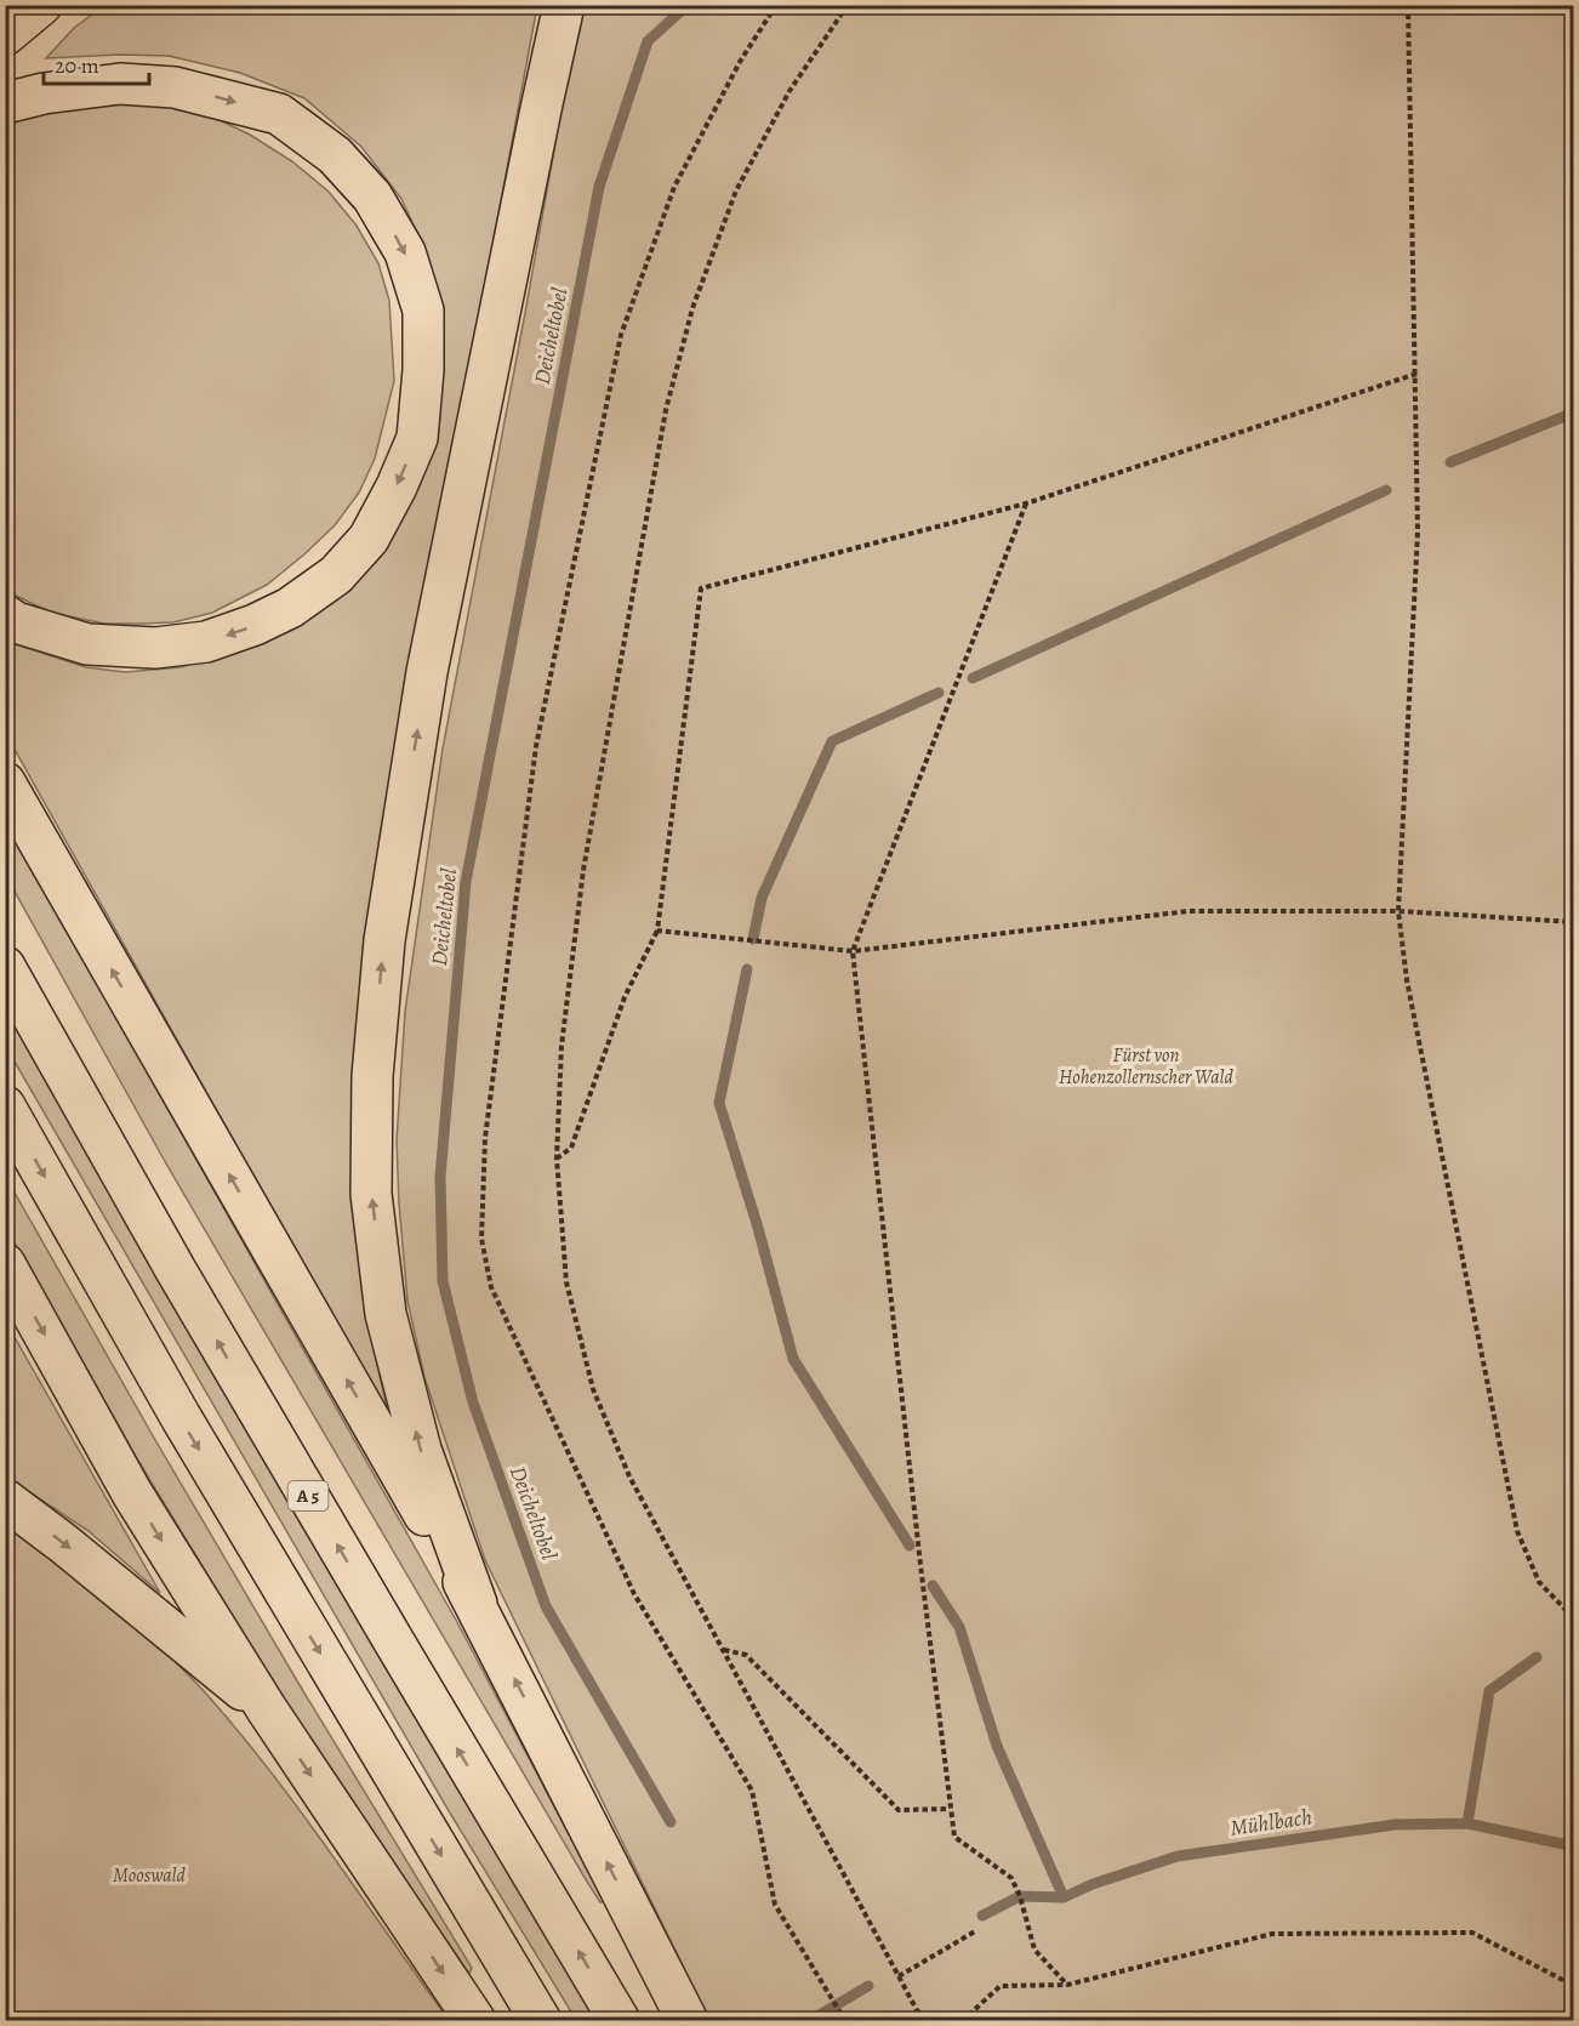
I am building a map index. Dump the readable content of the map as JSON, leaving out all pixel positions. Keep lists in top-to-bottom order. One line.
{"streets":{"highway":["A 5"]},"water":["Deicheltobel","Mühlbach"],"parks":["Fürst von Hohenzollernscher Wald","Mooswald"],"scale_bar":"20 m"}
